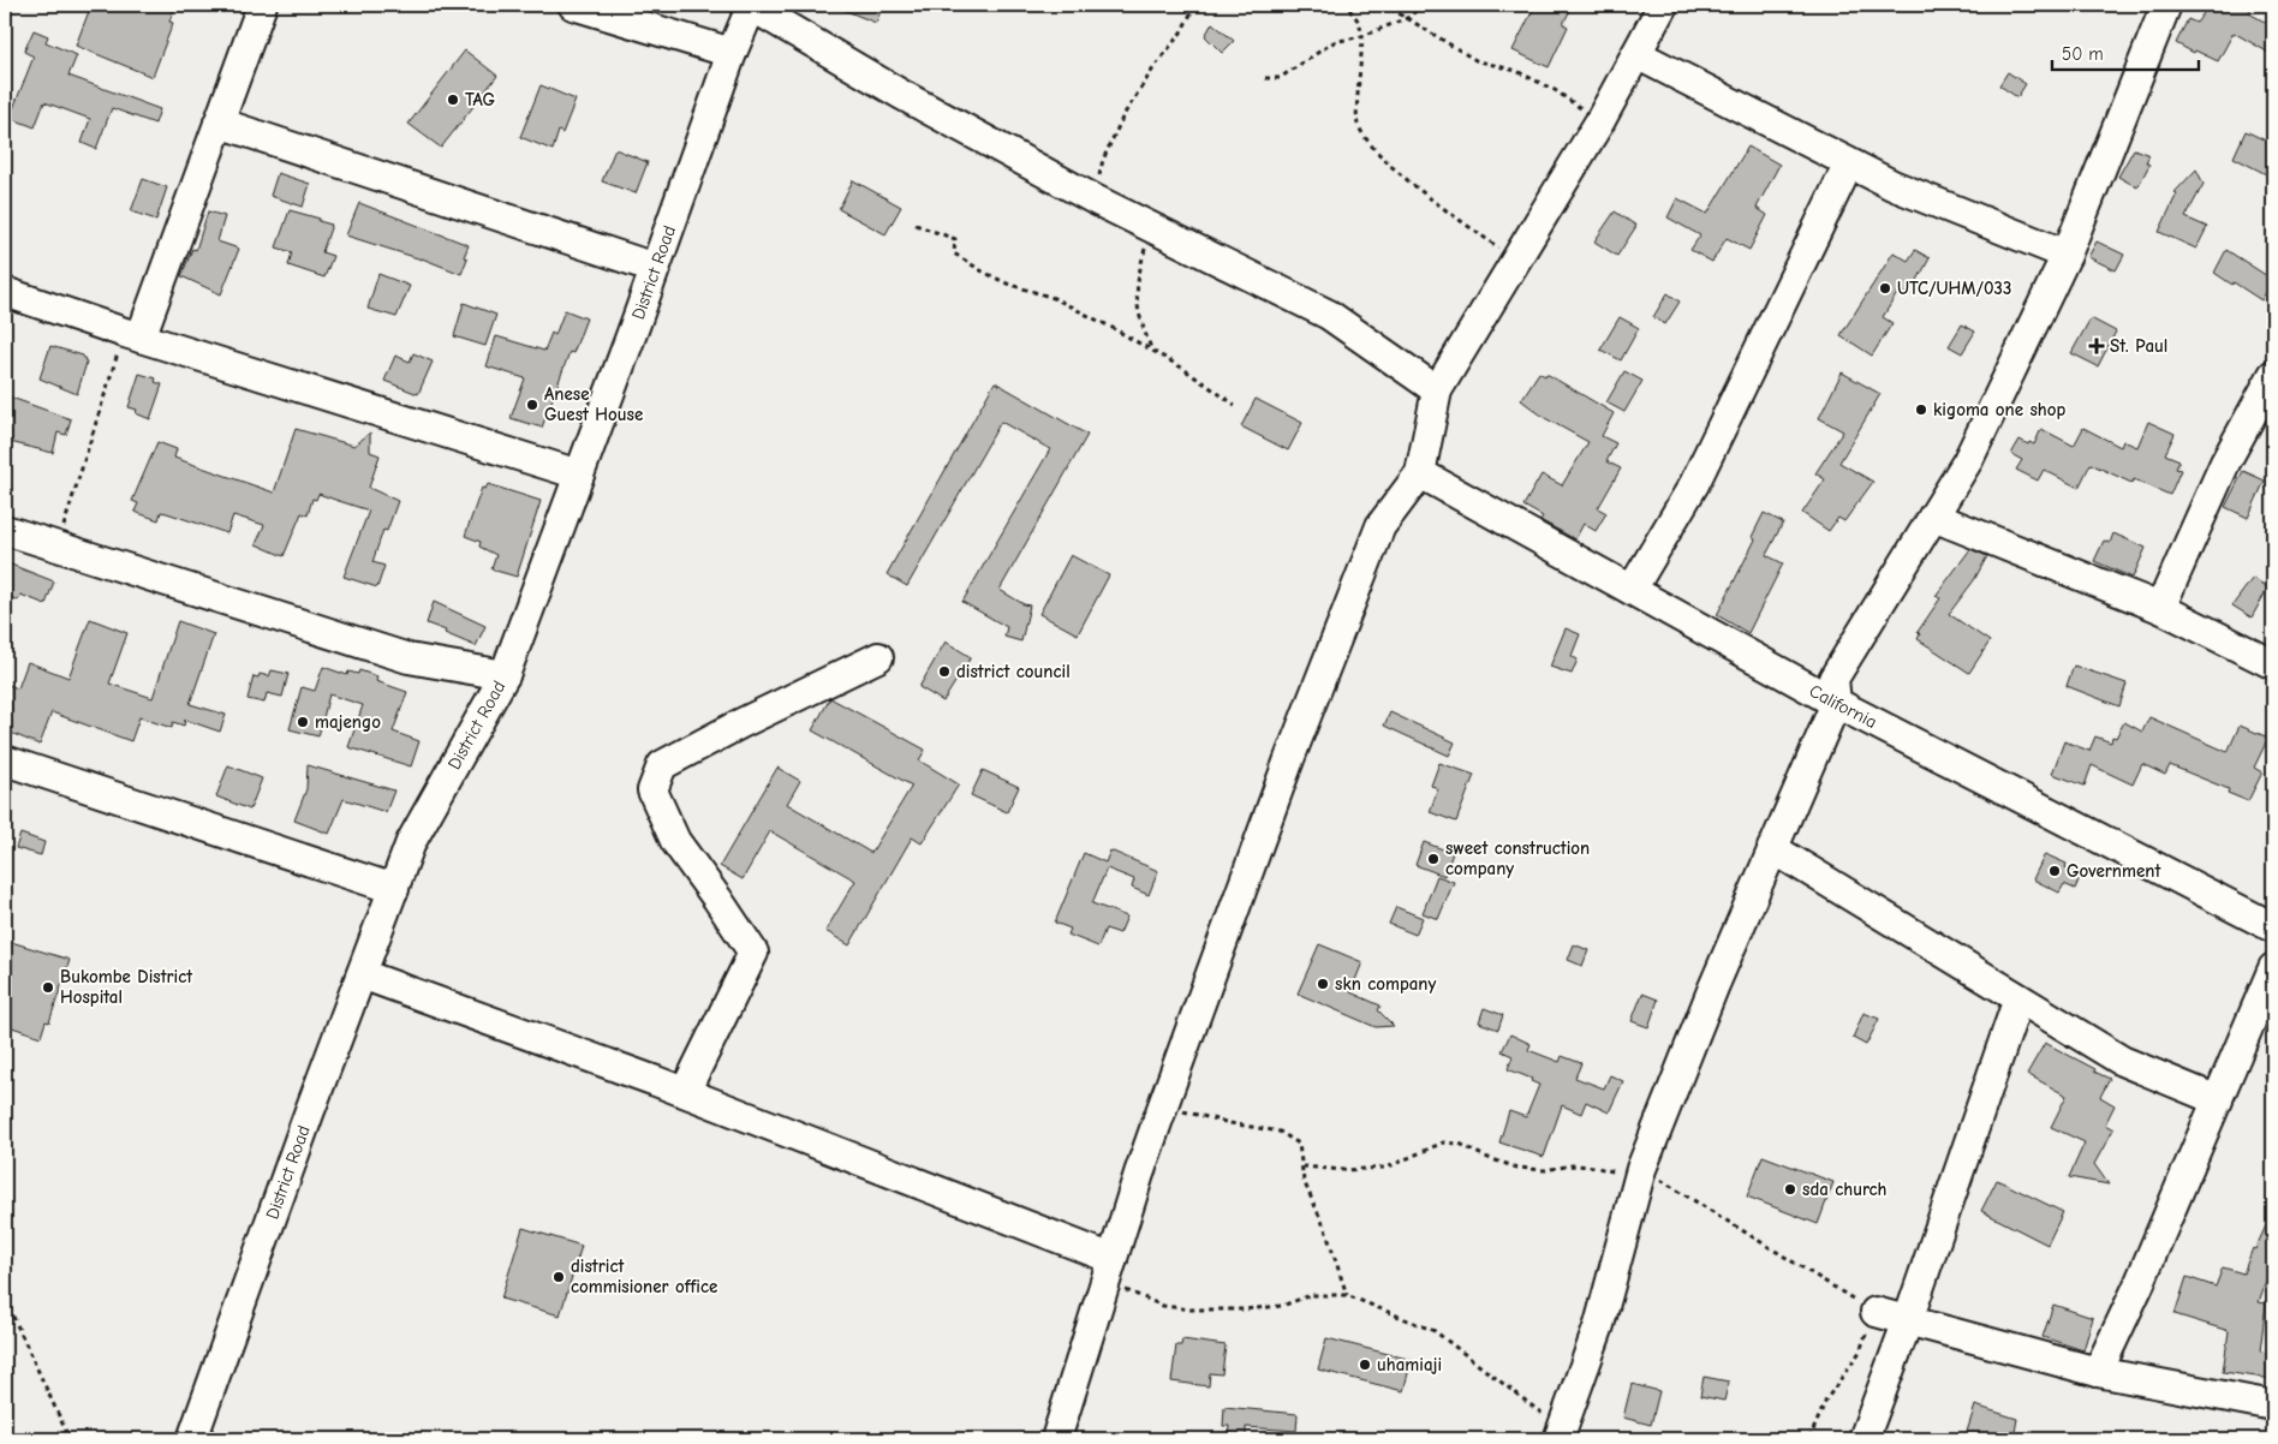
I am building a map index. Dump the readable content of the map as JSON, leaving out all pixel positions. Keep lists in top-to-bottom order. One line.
{"streets":{"street":["District Road","California"]},"places":{"other":["TAG","UTC/UHM/033","Anese Guest House","kigoma one shop","district council","majengo","sweet construction company","Government","skn company","Bukombe District Hospital","sda church","district commisioner office","uhamiaji"],"health":["St. Paul"]},"scale_bar":"50 m"}
